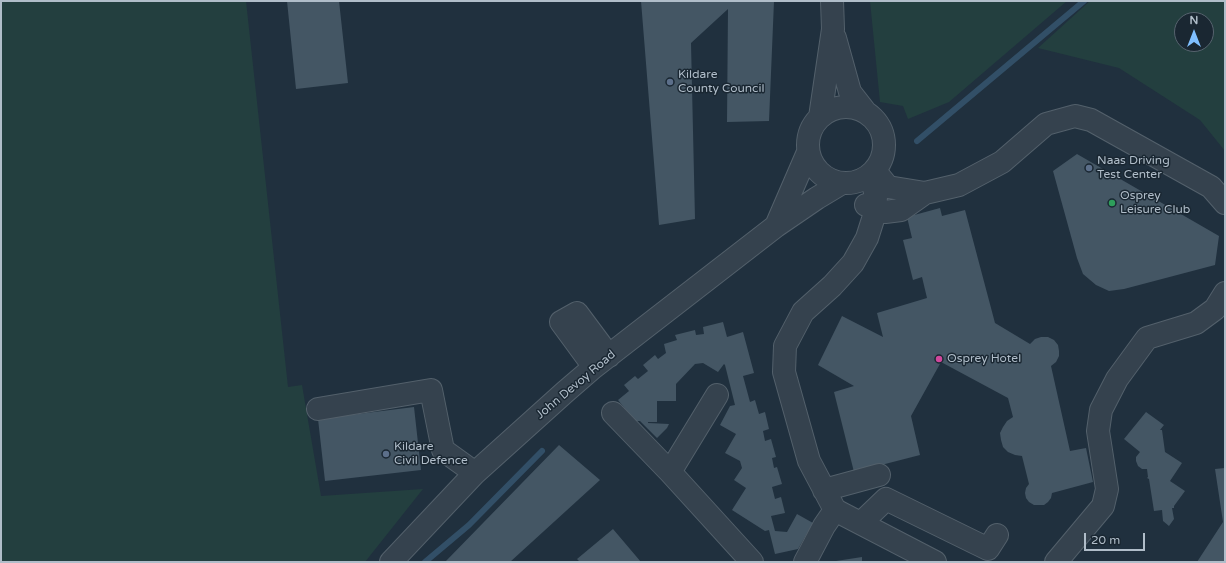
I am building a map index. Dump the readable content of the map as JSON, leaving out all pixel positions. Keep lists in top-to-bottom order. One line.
{"streets":{"street":["John Devoy Road"]},"places":["Kildare County Council","Naas Driving Test Center","Osprey Leisure Club","Osprey Hotel","Kildare Civil Defence"],"scale_bar":"20 m","north":"top"}
